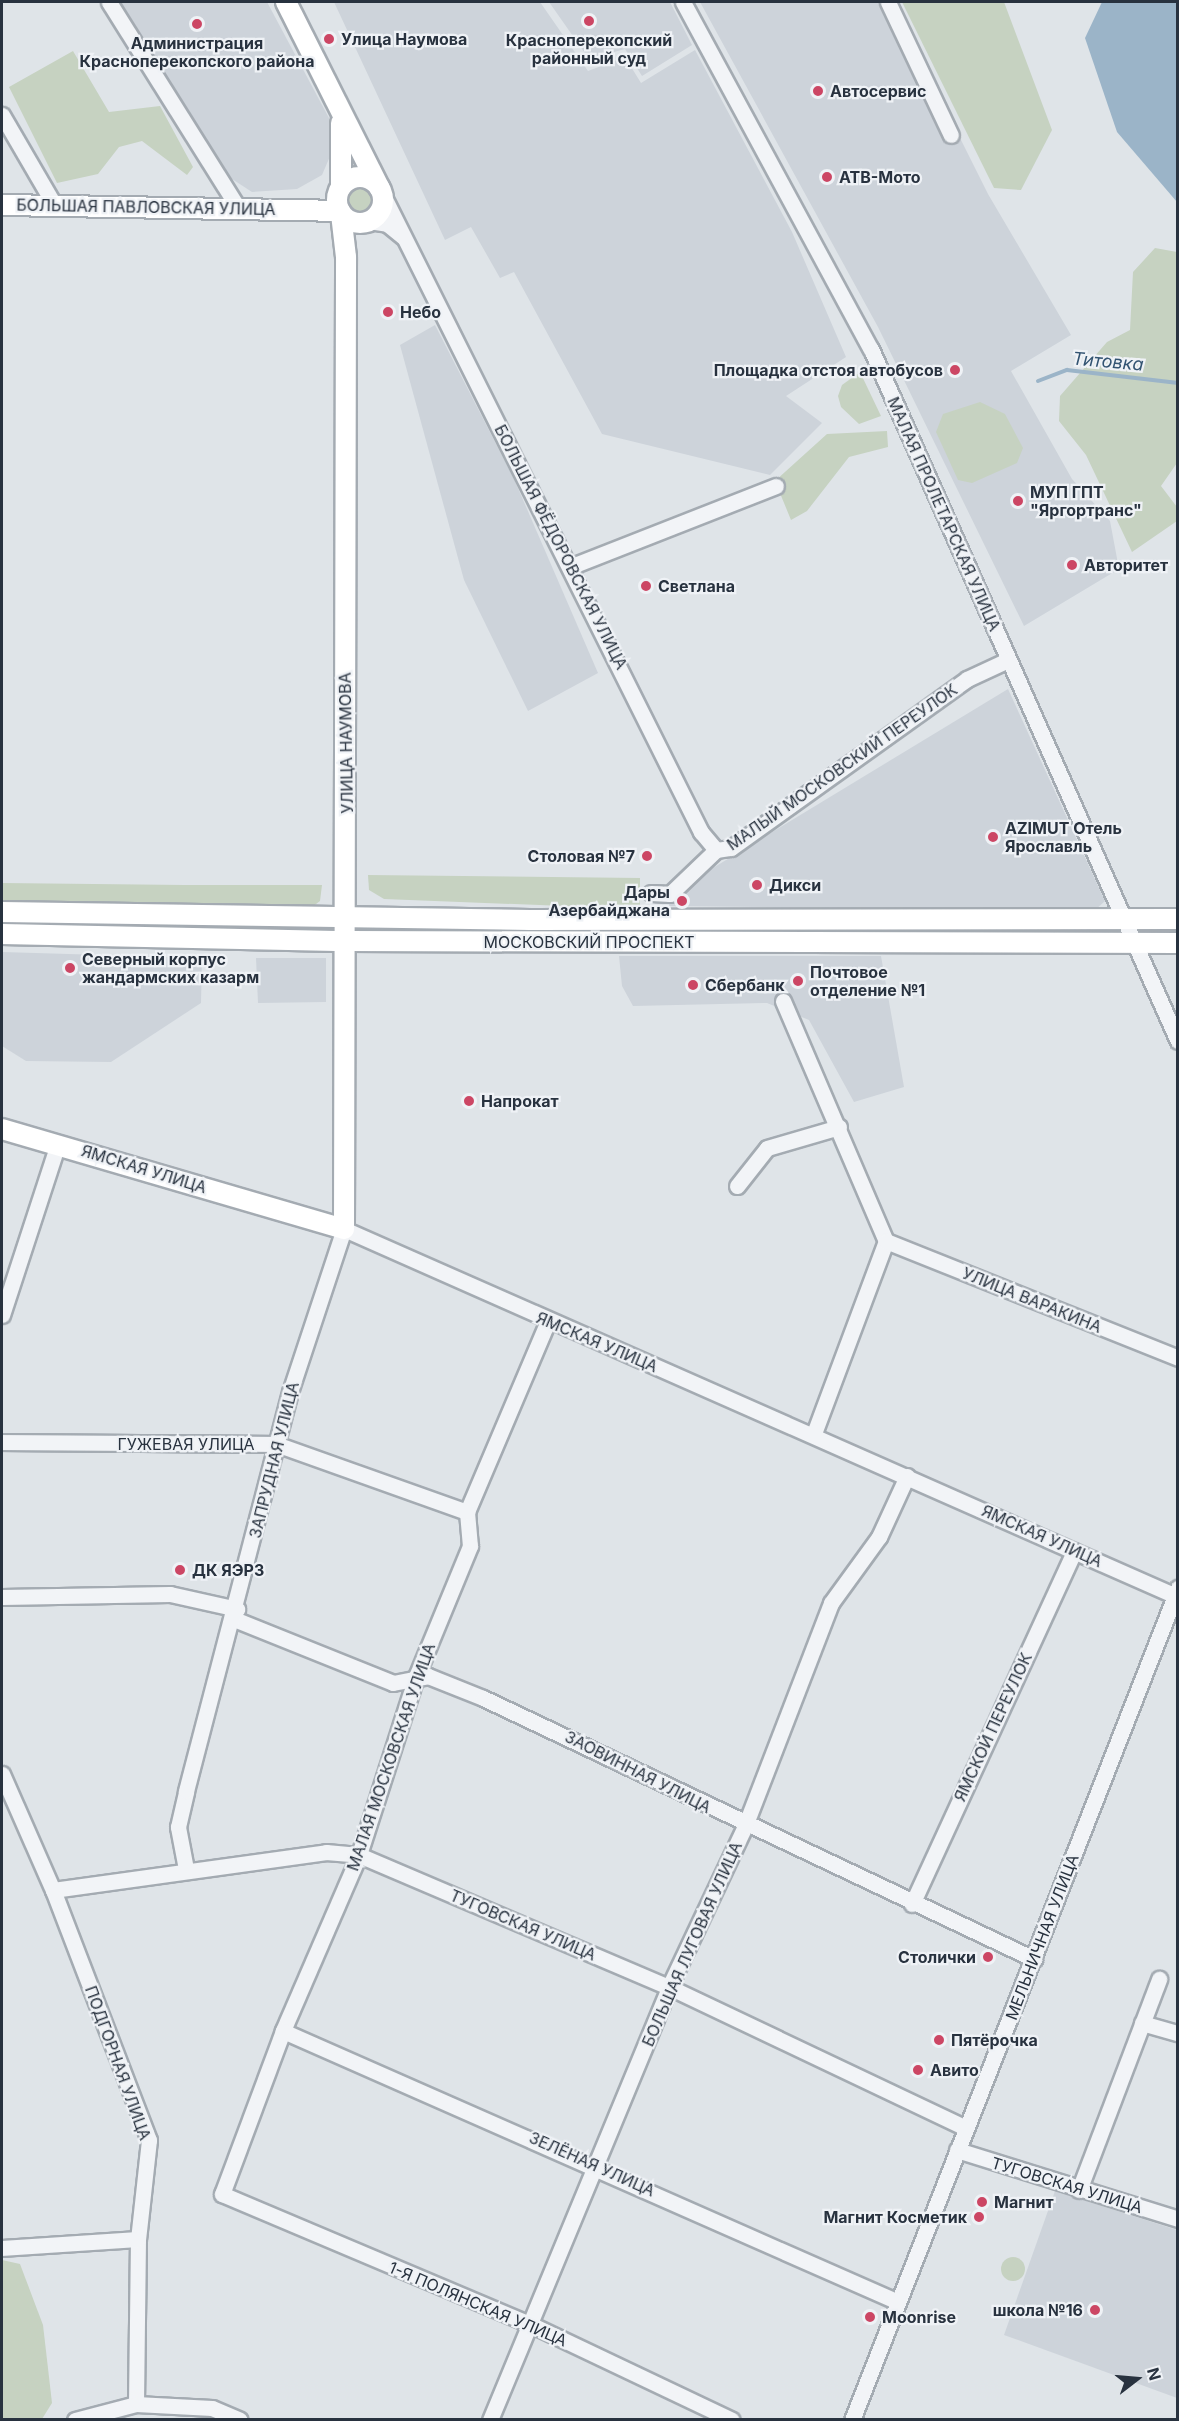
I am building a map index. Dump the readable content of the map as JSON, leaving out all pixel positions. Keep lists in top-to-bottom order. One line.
{"streets":{"main road":["БОЛЬШАЯ ПАВЛОВСКАЯ УЛИЦА","БОЛЬШАЯ ФЁДОРОВСКАЯ УЛИЦА","УЛИЦА НАУМОВА","МОСКОВСКИЙ ПРОСПЕКТ","ЯМСКАЯ УЛИЦА"],"street":["МАЛАЯ ПРОЛЕТАРСКАЯ УЛИЦА","МАЛЫЙ МОСКОВСКИЙ ПЕРЕУЛОК","УЛИЦА ВАРАКИНА","ГУЖЕВАЯ УЛИЦА","ЗАПРУДНАЯ УЛИЦА","ЯМСКОЙ ПЕРЕУЛОК","МАЛАЯ МОСКОВСКАЯ УЛИЦА","ЗАОВИННАЯ УЛИЦА","ТУГОВСКАЯ УЛИЦА","МЕЛЬНИЧНАЯ УЛИЦА","БОЛЬШАЯ ЛУГОВАЯ УЛИЦА","ПОДГОРНАЯ УЛИЦА","ЗЕЛЁНАЯ УЛИЦА","1-Я ПОЛЯНСКАЯ УЛИЦА"]},"crossings":[["БОЛЬШАЯ ПАВЛОВСКАЯ УЛИЦА","БОЛЬШАЯ ФЁДОРОВСКАЯ УЛИЦА"],["БОЛЬШАЯ ПАВЛОВСКАЯ УЛИЦА","УЛИЦА НАУМОВА"],["МАЛАЯ ПРОЛЕТАРСКАЯ УЛИЦА","МАЛЫЙ МОСКОВСКИЙ ПЕРЕУЛОК"],["МАЛАЯ ПРОЛЕТАРСКАЯ УЛИЦА","МОСКОВСКИЙ ПРОСПЕКТ"],["БОЛЬШАЯ ФЁДОРОВСКАЯ УЛИЦА","УЛИЦА НАУМОВА"],["БОЛЬШАЯ ФЁДОРОВСКАЯ УЛИЦА","МАЛЫЙ МОСКОВСКИЙ ПЕРЕУЛОК"],["УЛИЦА НАУМОВА","МОСКОВСКИЙ ПРОСПЕКТ"],["УЛИЦА НАУМОВА","ЯМСКАЯ УЛИЦА"],["УЛИЦА НАУМОВА","ЗАПРУДНАЯ УЛИЦА"],["ЯМСКАЯ УЛИЦА","ЗАПРУДНАЯ УЛИЦА"],["ЯМСКАЯ УЛИЦА","ЯМСКОЙ ПЕРЕУЛОК"],["ЯМСКАЯ УЛИЦА","МАЛАЯ МОСКОВСКАЯ УЛИЦА"],["ЯМСКАЯ УЛИЦА","МЕЛЬНИЧНАЯ УЛИЦА"],["ЯМСКАЯ УЛИЦА","БОЛЬШАЯ ЛУГОВАЯ УЛИЦА"],["ГУЖЕВАЯ УЛИЦА","ЗАПРУДНАЯ УЛИЦА"],["ГУЖЕВАЯ УЛИЦА","МАЛАЯ МОСКОВСКАЯ УЛИЦА"],["ЗАПРУДНАЯ УЛИЦА","ЗАОВИННАЯ УЛИЦА"],["ЗАПРУДНАЯ УЛИЦА","ТУГОВСКАЯ УЛИЦА"],["ЯМСКОЙ ПЕРЕУЛОК","ЗАОВИННАЯ УЛИЦА"],["МАЛАЯ МОСКОВСКАЯ УЛИЦА","ЗАОВИННАЯ УЛИЦА"],["МАЛАЯ МОСКОВСКАЯ УЛИЦА","ТУГОВСКАЯ УЛИЦА"],["МАЛАЯ МОСКОВСКАЯ УЛИЦА","ЗЕЛЁНАЯ УЛИЦА"],["МАЛАЯ МОСКОВСКАЯ УЛИЦА","1-Я ПОЛЯНСКАЯ УЛИЦА"],["ЗАОВИННАЯ УЛИЦА","МЕЛЬНИЧНАЯ УЛИЦА"],["ЗАОВИННАЯ УЛИЦА","БОЛЬШАЯ ЛУГОВАЯ УЛИЦА"],["ТУГОВСКАЯ УЛИЦА","МЕЛЬНИЧНАЯ УЛИЦА"],["ТУГОВСКАЯ УЛИЦА","БОЛЬШАЯ ЛУГОВАЯ УЛИЦА"],["ТУГОВСКАЯ УЛИЦА","ПОДГОРНАЯ УЛИЦА"],["МЕЛЬНИЧНАЯ УЛИЦА","ЗЕЛЁНАЯ УЛИЦА"],["БОЛЬШАЯ ЛУГОВАЯ УЛИЦА","ЗЕЛЁНАЯ УЛИЦА"],["БОЛЬШАЯ ЛУГОВАЯ УЛИЦА","1-Я ПОЛЯНСКАЯ УЛИЦА"]],"water":["Титовка"],"places":["Красноперекопский районный суд","Администрация Красноперекопского района","Улица Наумова","Автосервис","АТВ-Мото","Небо","Площадка отстоя автобусов","МУП ГПТ \"Яргортранс\"","Авторитет","Светлана","AZIMUT Отель Ярославль","Столовая №7","Дикси","Дары Азербайджана","Северный корпус жандармских казарм","Почтовое отделение №1","Сбербанк","Напрокат","ДК ЯЭРЗ","Столички","Пятёрочка","Авито","Магнит","Магнит Косметик","школа №16","Moonrise"],"north":"right"}
